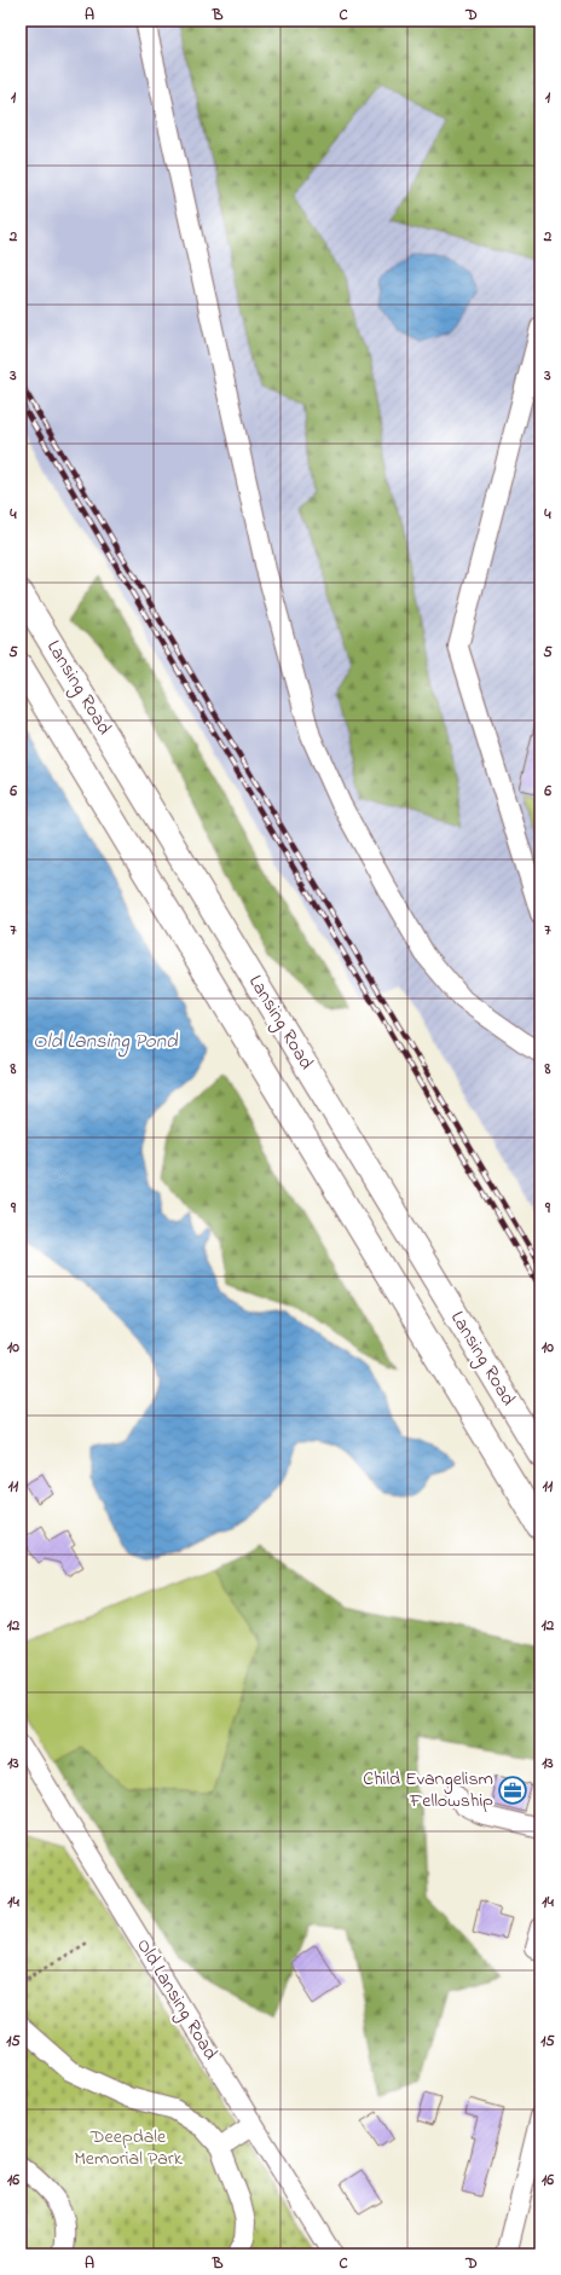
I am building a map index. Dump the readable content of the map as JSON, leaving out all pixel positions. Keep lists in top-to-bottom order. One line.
{"streets":{"main road":["Lansing Road"],"street":["Old Lansing Road"]},"water":["Old Lansing Pond"],"parks":["Deepdale Memorial Park"],"places":{"office":["Child Evangelism Fellowship"]},"grid":{"columns":["A","B","C","D"],"rows":["1","2","3","4","5","6","7","8","9","10","11","12","13","14","15","16"]}}
